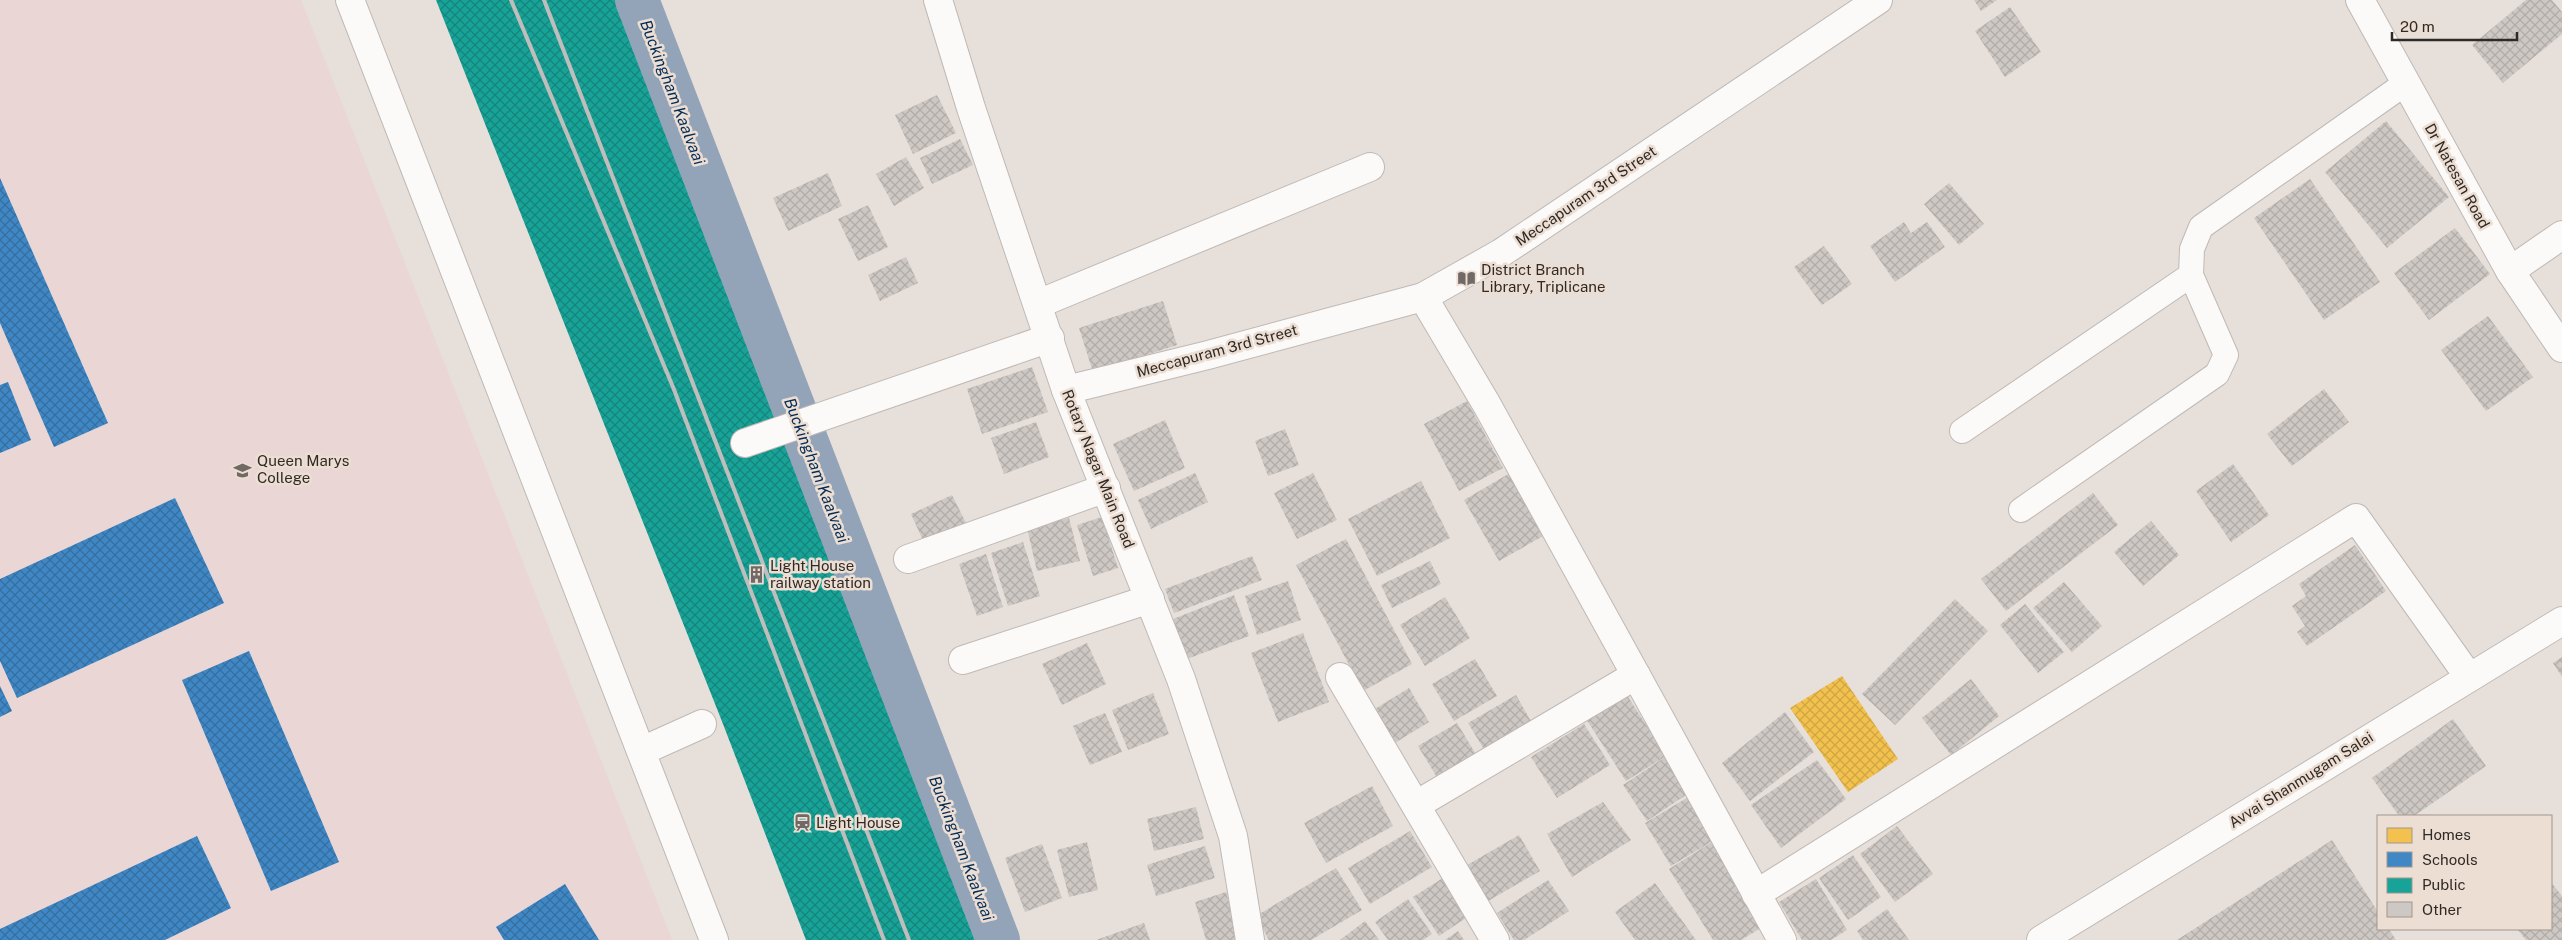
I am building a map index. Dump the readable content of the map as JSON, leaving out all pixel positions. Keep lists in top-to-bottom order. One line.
{"streets":{"street":["Dr Natesan Road","Meccapuram 3rd Street","Rotary Nagar Main Road","Avvai Shanmugam Salai"]},"crossings":[["Meccapuram 3rd Street","Rotary Nagar Main Road"]],"water":["Buckingham Kaalvaai"],"places":{"library":["District Branch Library, Triplicane"],"school or university":["Queen Marys College"],"building":["Light House railway station"],"station":["Light House"]},"legend":["Homes","Schools","Public","Other"],"scale_bar":"20 m"}
